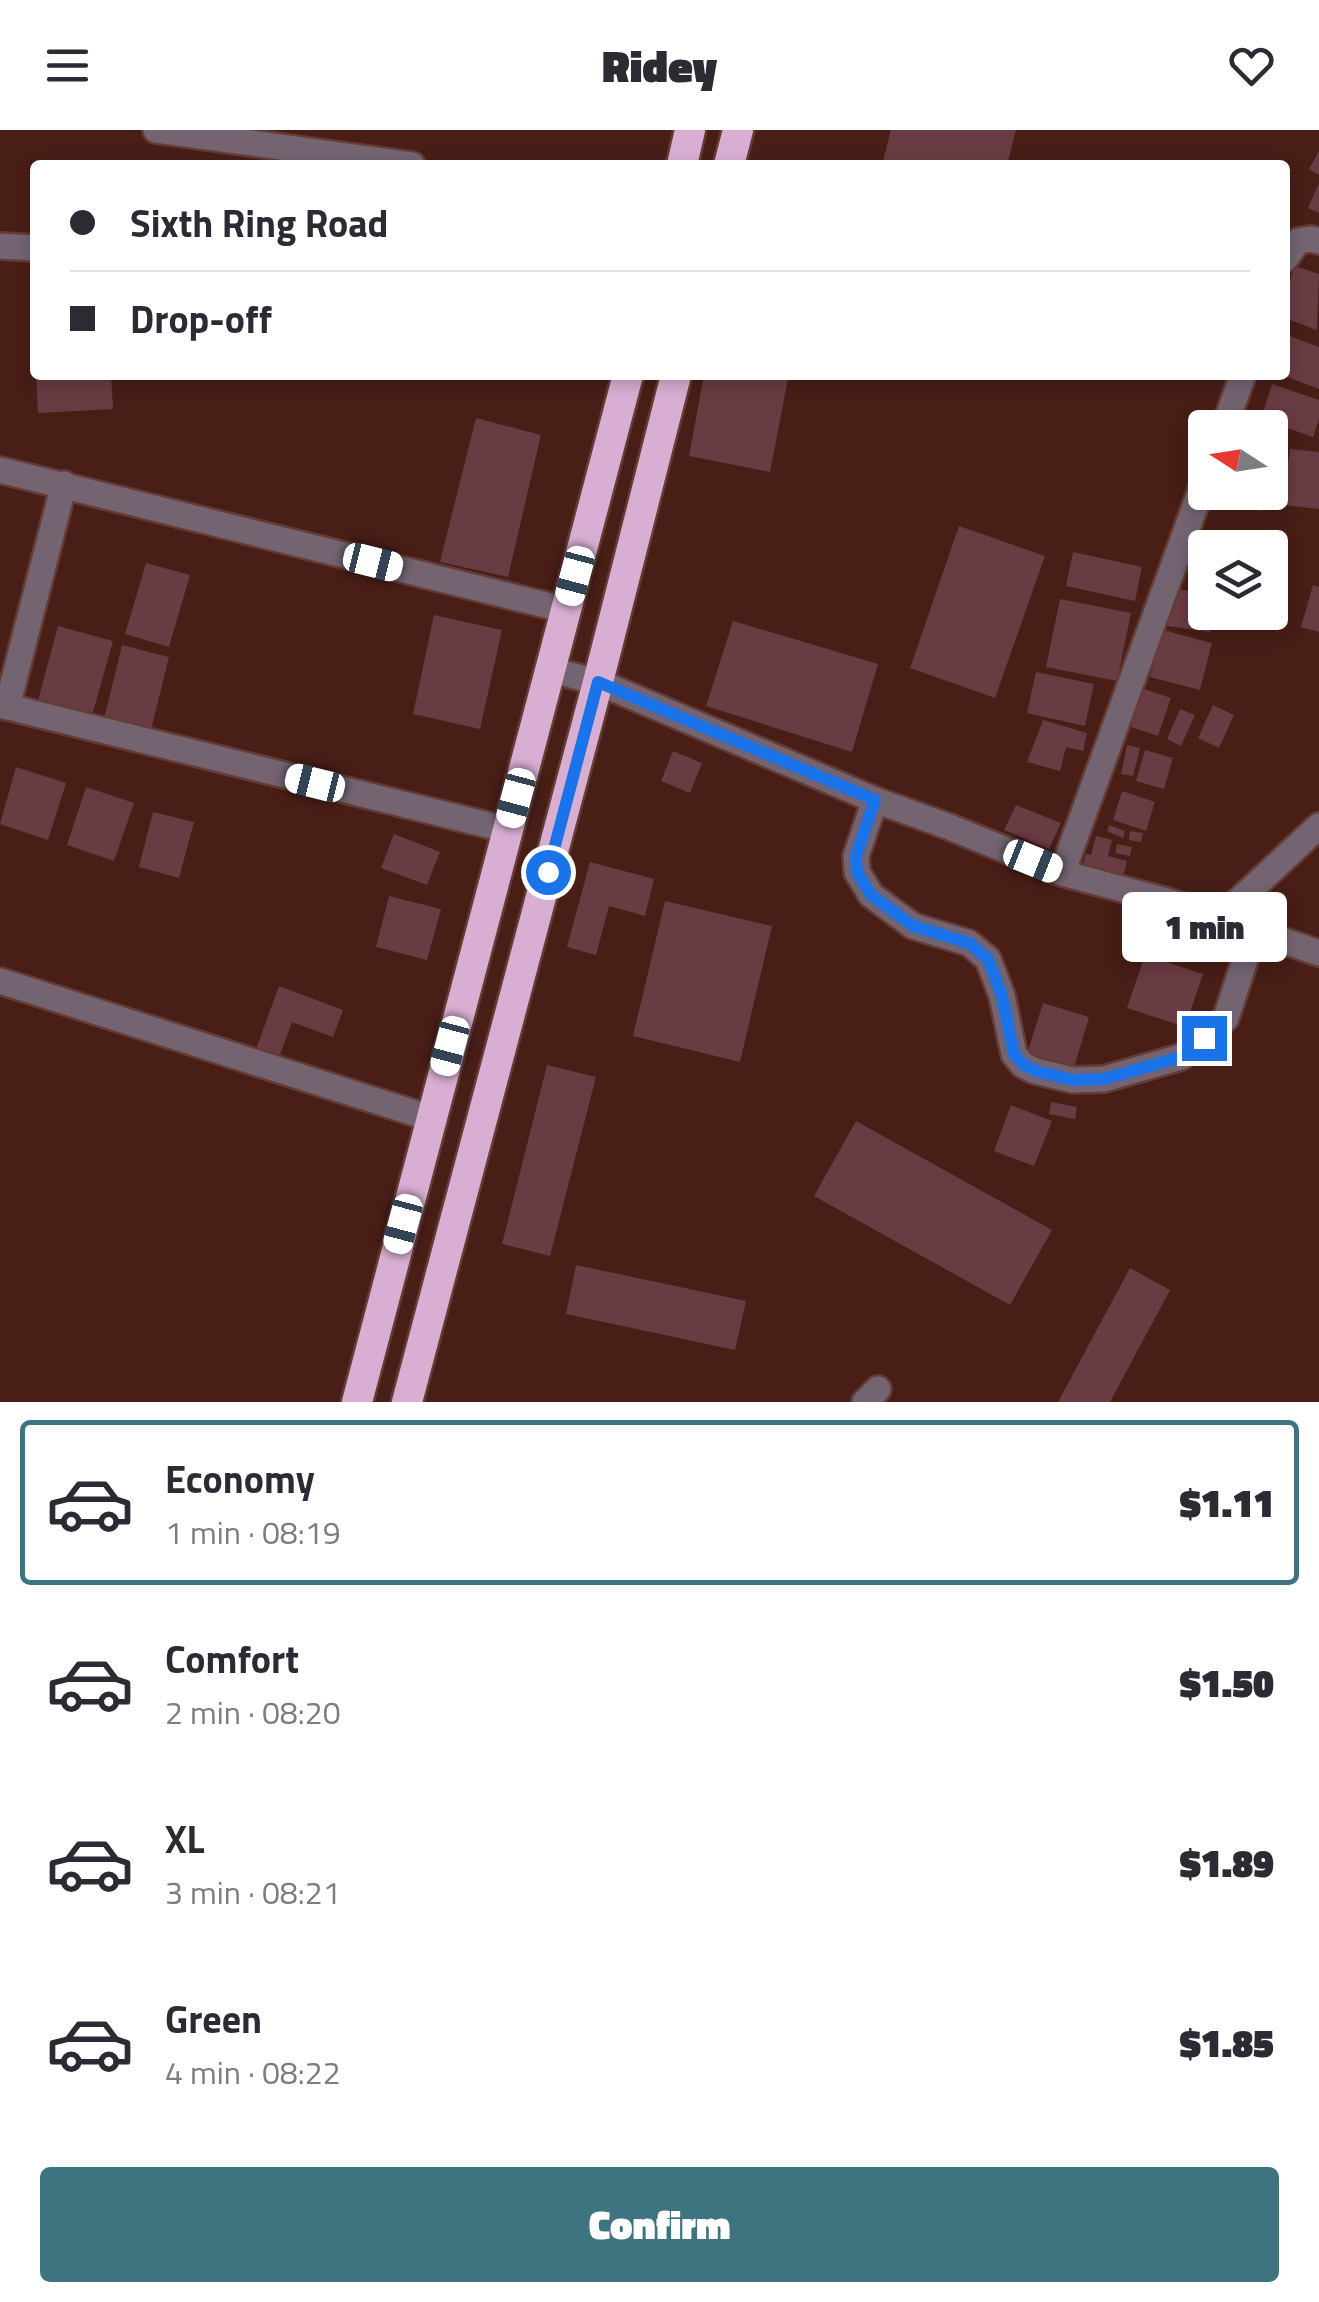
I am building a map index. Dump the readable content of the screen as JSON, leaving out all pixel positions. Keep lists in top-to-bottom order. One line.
{"north":"left","page":{"header":"Ridey","banner":["Sixth Ring Road","Drop-off"],"bubble":"1 min","list":[{"name":"Economy","note":"1 min · 08:19","value":"$1.11"},{"name":"Comfort","note":"2 min · 08:20","value":"$1.50"},{"name":"XL","note":"3 min · 08:21","value":"$1.89"},{"name":"Green","note":"4 min · 08:22","value":"$1.85"}],"buttons":"Confirm"}}
